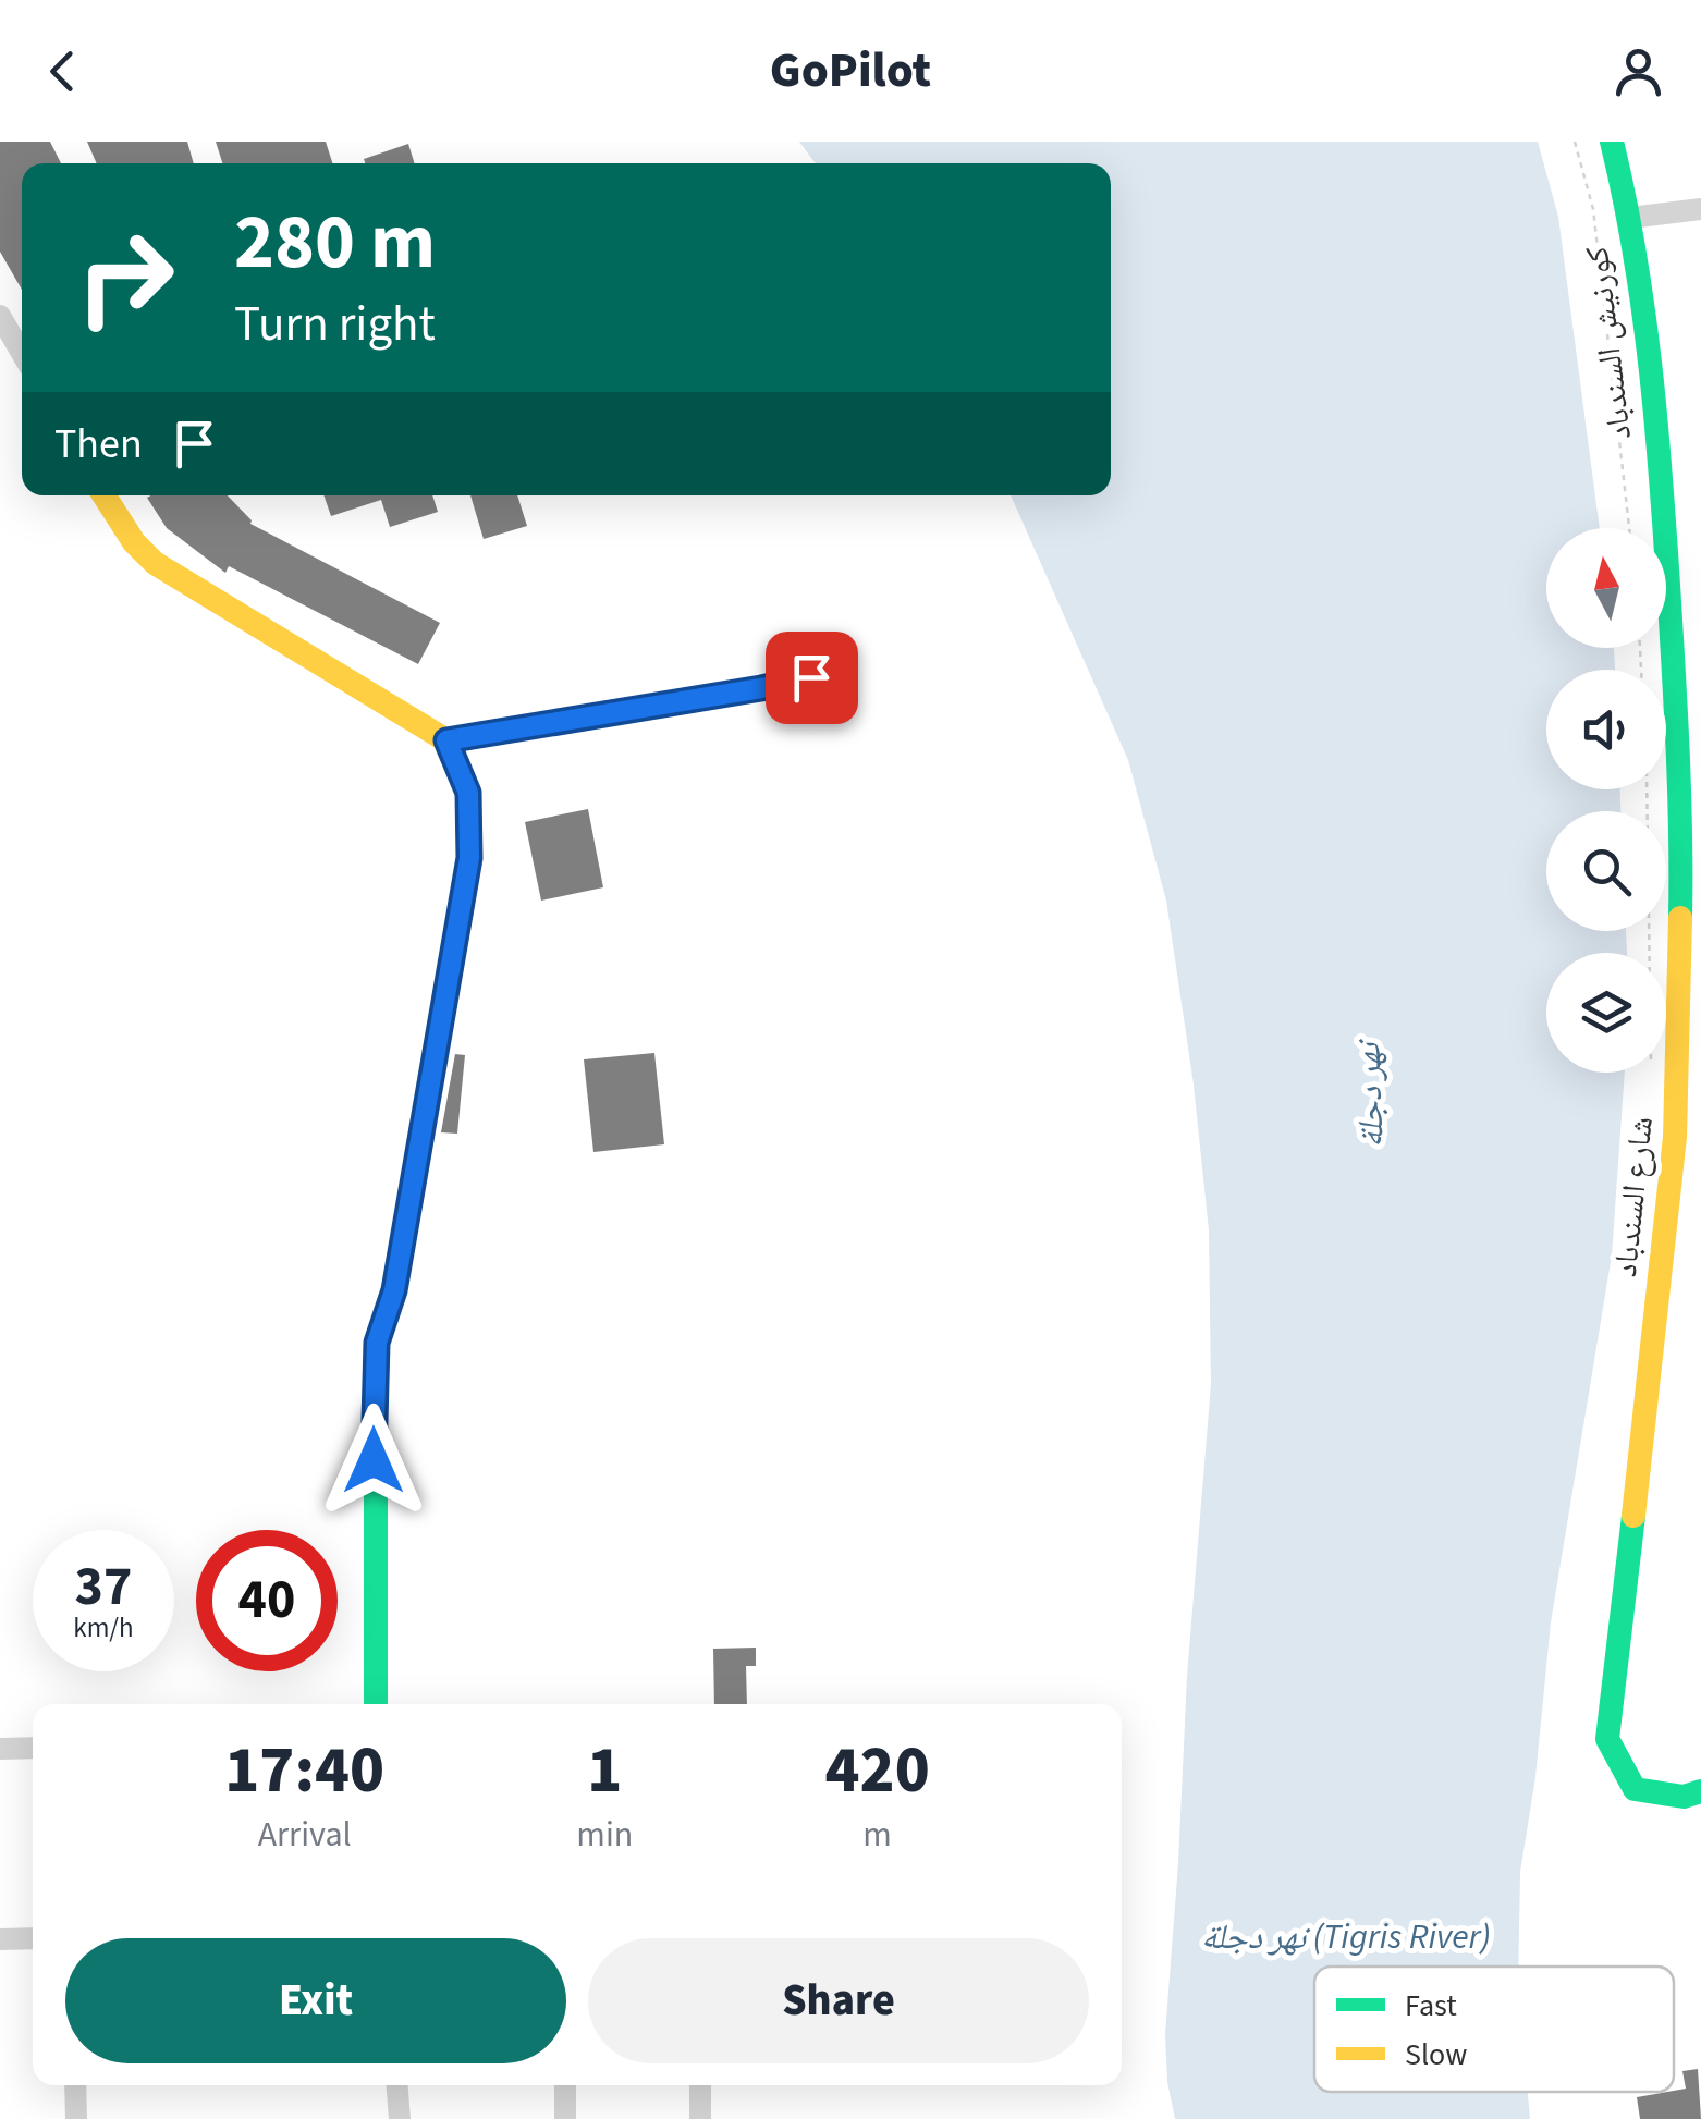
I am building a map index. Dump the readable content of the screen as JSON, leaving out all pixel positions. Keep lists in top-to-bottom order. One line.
{"streets":{"street":["شارع السندباد"],"path":["كورنيش السندباد"]},"water":["نهر دجلة","نهر دجلة (Tigris River)"],"legend":["Fast","Slow"],"north":"top","page":{"header":"GoPilot","turn":["280 m","Turn right"],"then":"Then","speed":"37 km/h","limit":"40","eta":["17:40","Arrival","1","min","420","m"],"buttons":["Exit","Share"]}}
